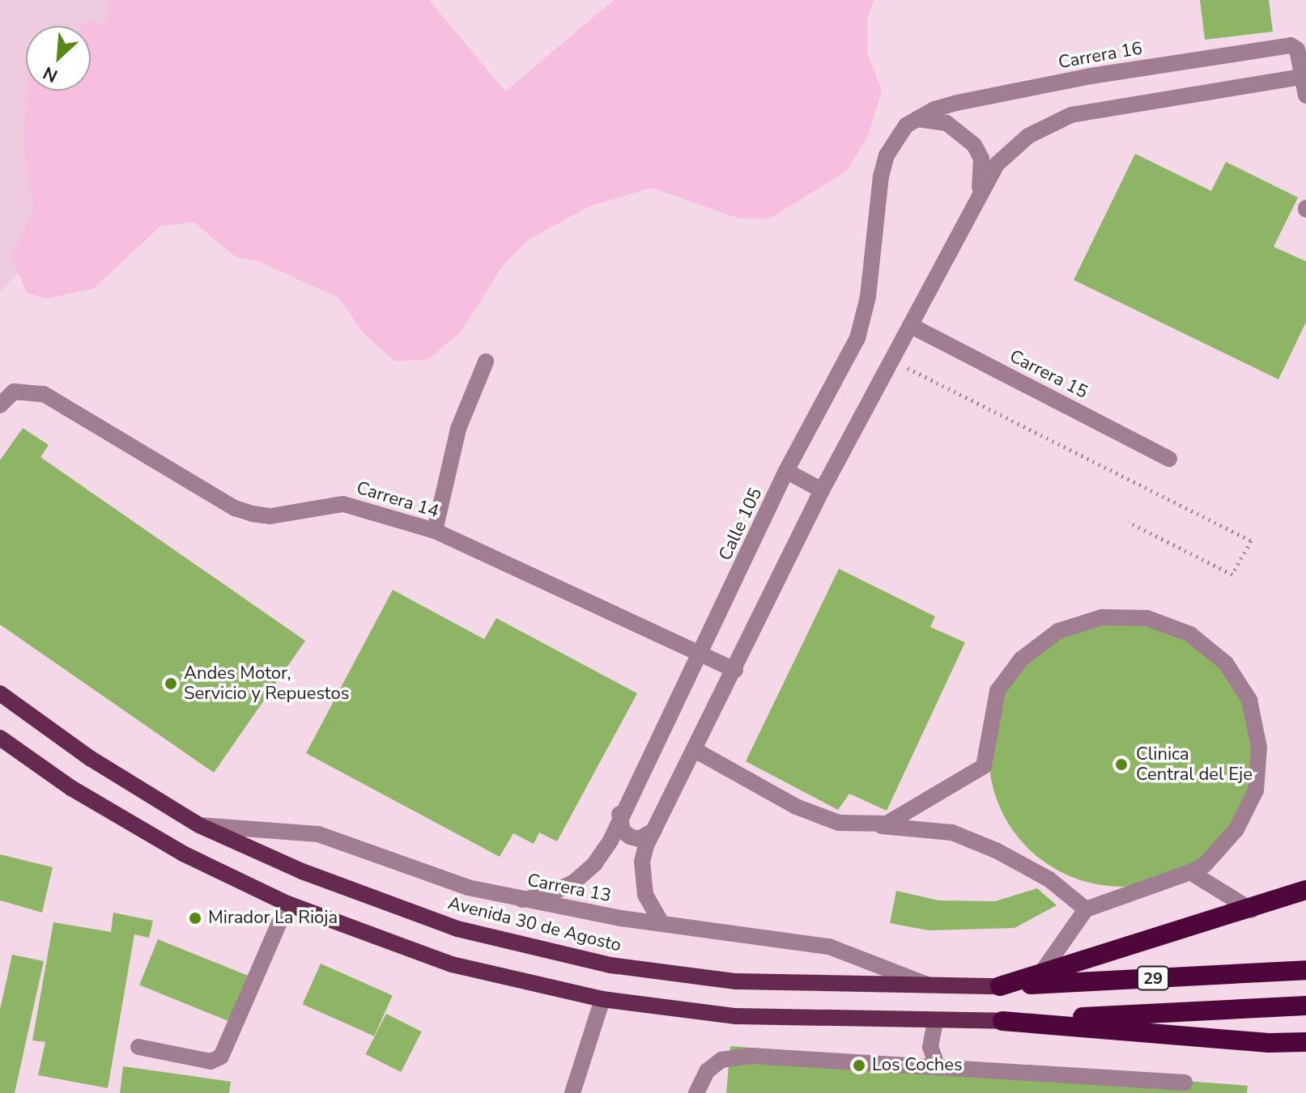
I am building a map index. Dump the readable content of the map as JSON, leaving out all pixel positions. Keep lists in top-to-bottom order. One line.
{"streets":{"highway":["29"],"main road":["Avenida 30 de Agosto"],"street":["Carrera 16","Carrera 15","Carrera 14","Calle 105","Carrera 13"]},"crossings":[["Carrera 16","Calle 105"],["Carrera 14","Calle 105"],["Calle 105","Carrera 13"],["Carrera 13","Avenida 30 de Agosto"],["Avenida 30 de Agosto","29"]],"places":["Andes Motor, Servicio y Repuestos","Clinica Central del Eje","Mirador La Rioja","Los Coches"],"north":"bottom left"}
